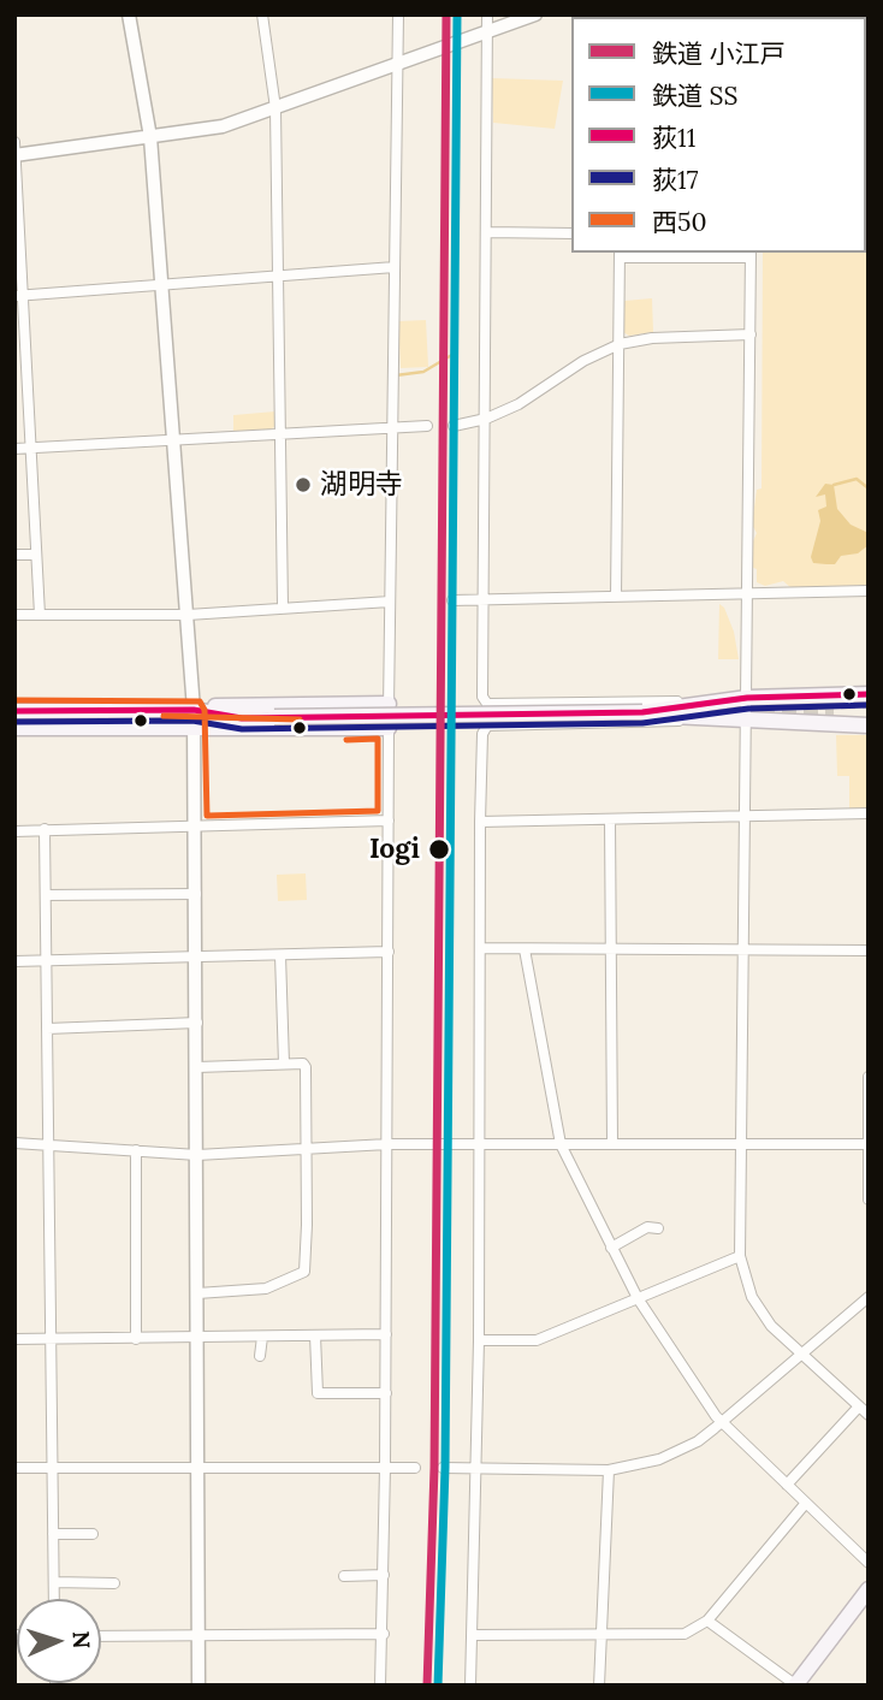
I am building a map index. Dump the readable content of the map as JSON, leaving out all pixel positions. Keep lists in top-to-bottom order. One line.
{"places":["湖明寺","Iogi"],"lines":["rail line 小江戸","rail line SS","transit line 荻11","transit line 西50","transit line 荻17"],"legend":["鉄道 小江戸","鉄道 SS","荻11","荻17","西50"],"north":"right"}
